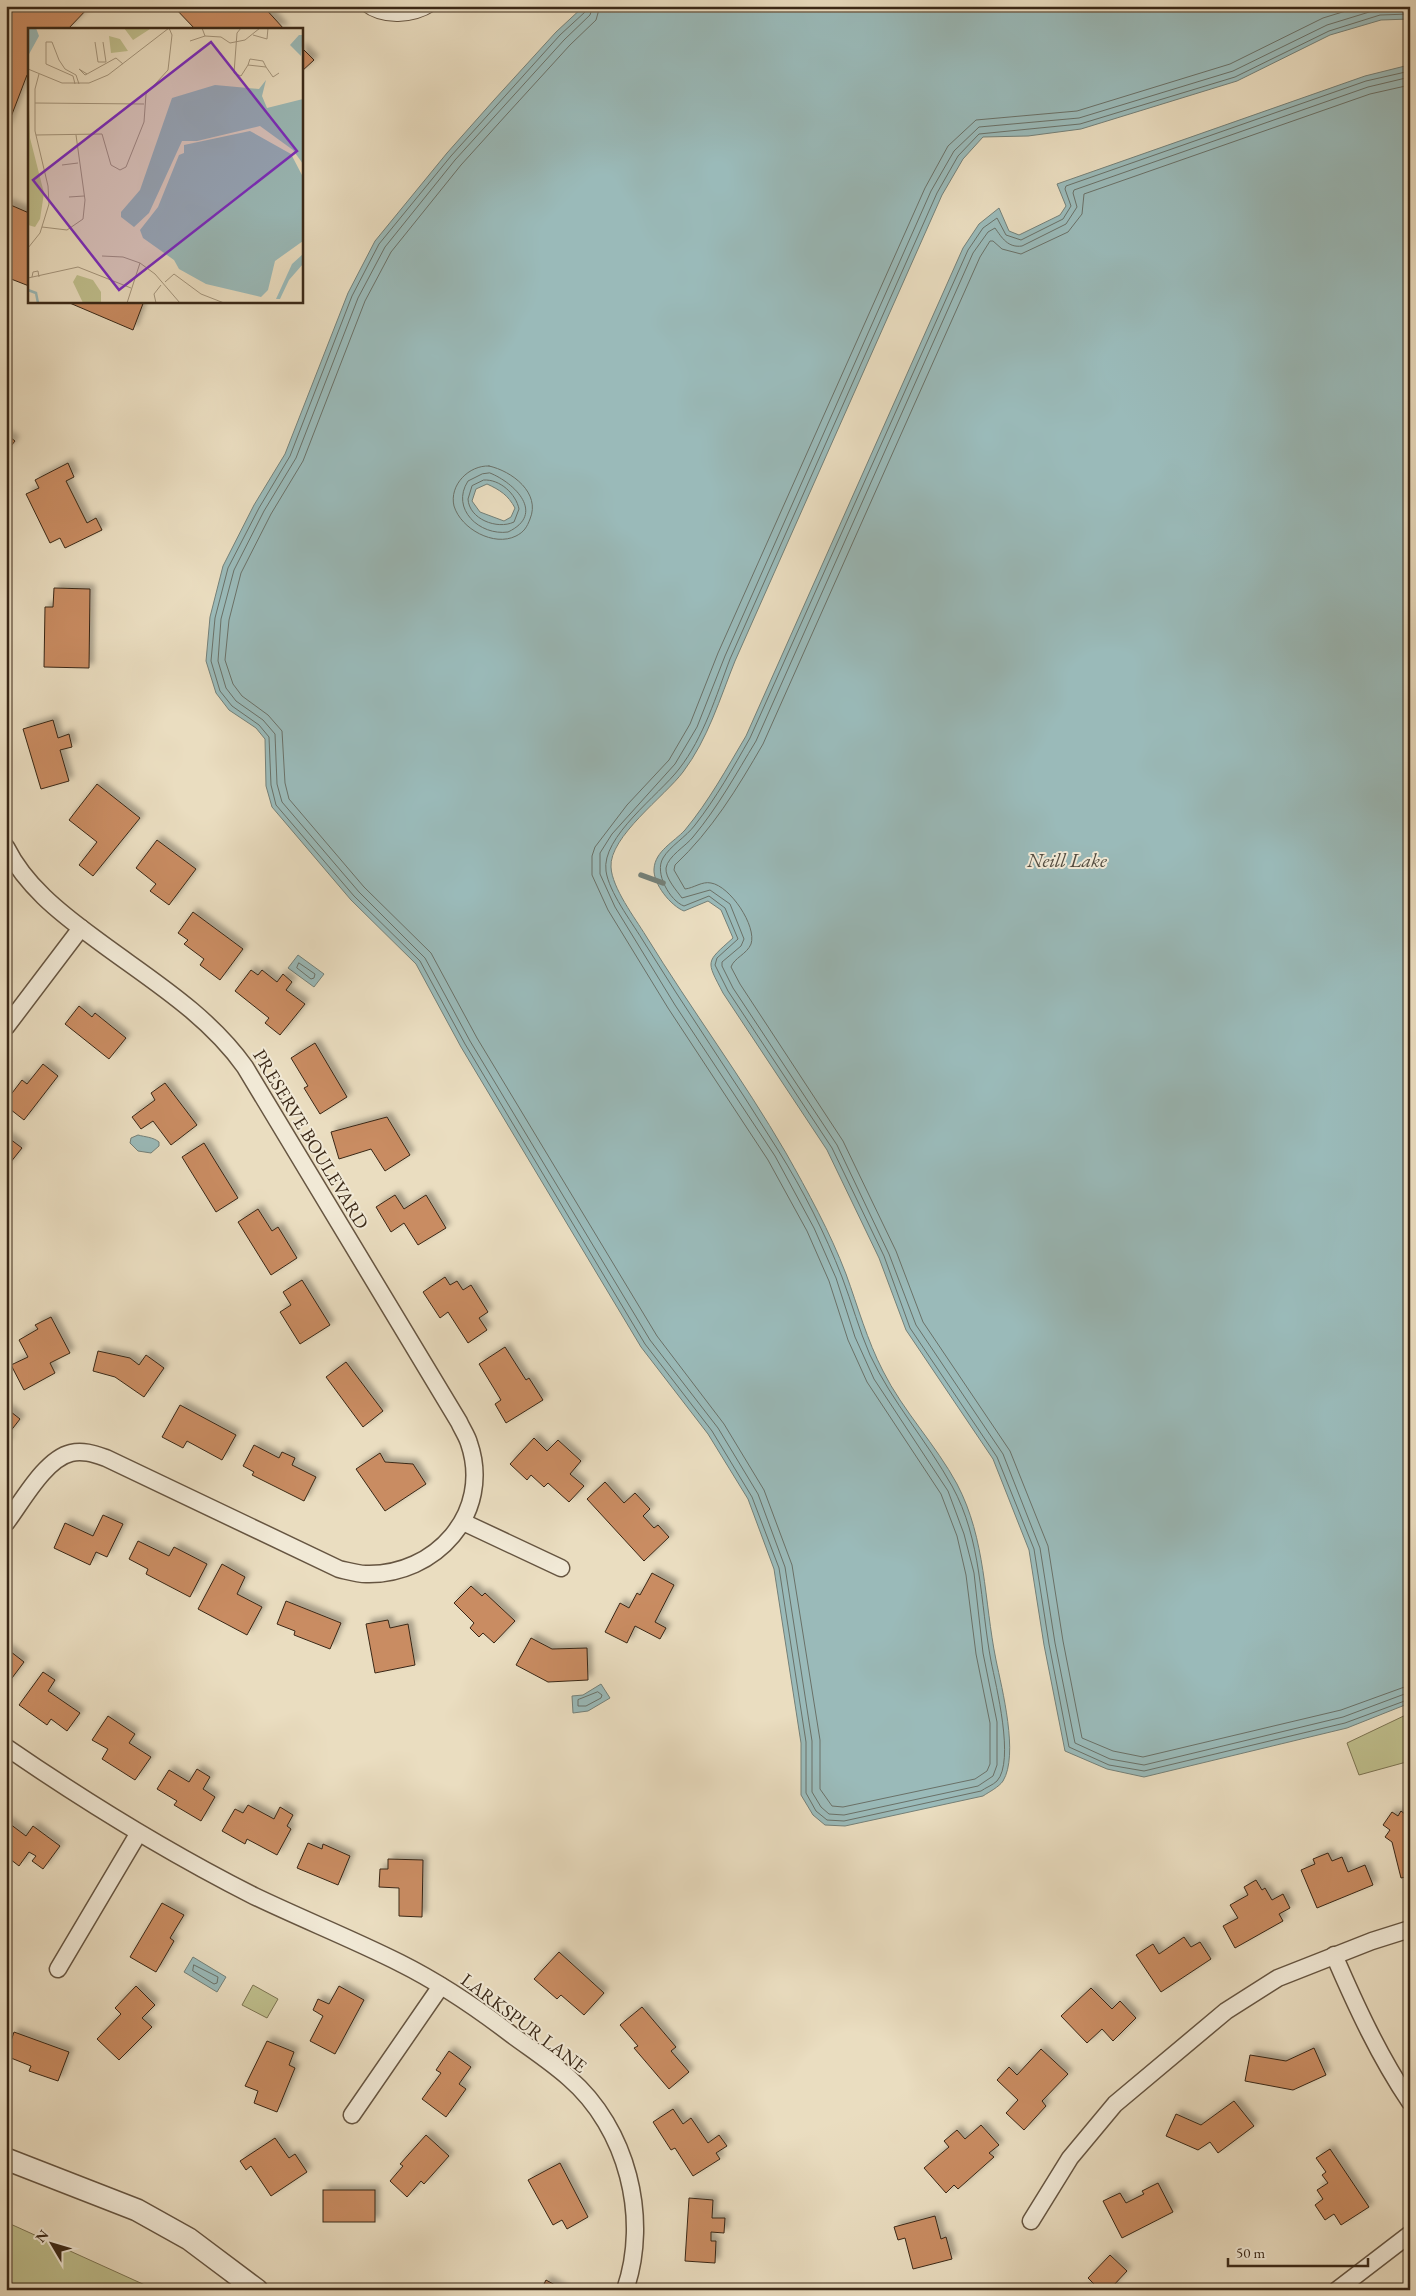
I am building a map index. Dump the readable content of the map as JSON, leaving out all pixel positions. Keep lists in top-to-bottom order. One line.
{"streets":{"street":["PRESERVE BOULEVARD","LARKSPUR LANE"]},"water":["Neill Lake"],"scale_bar":"50 m","north":"top left"}
